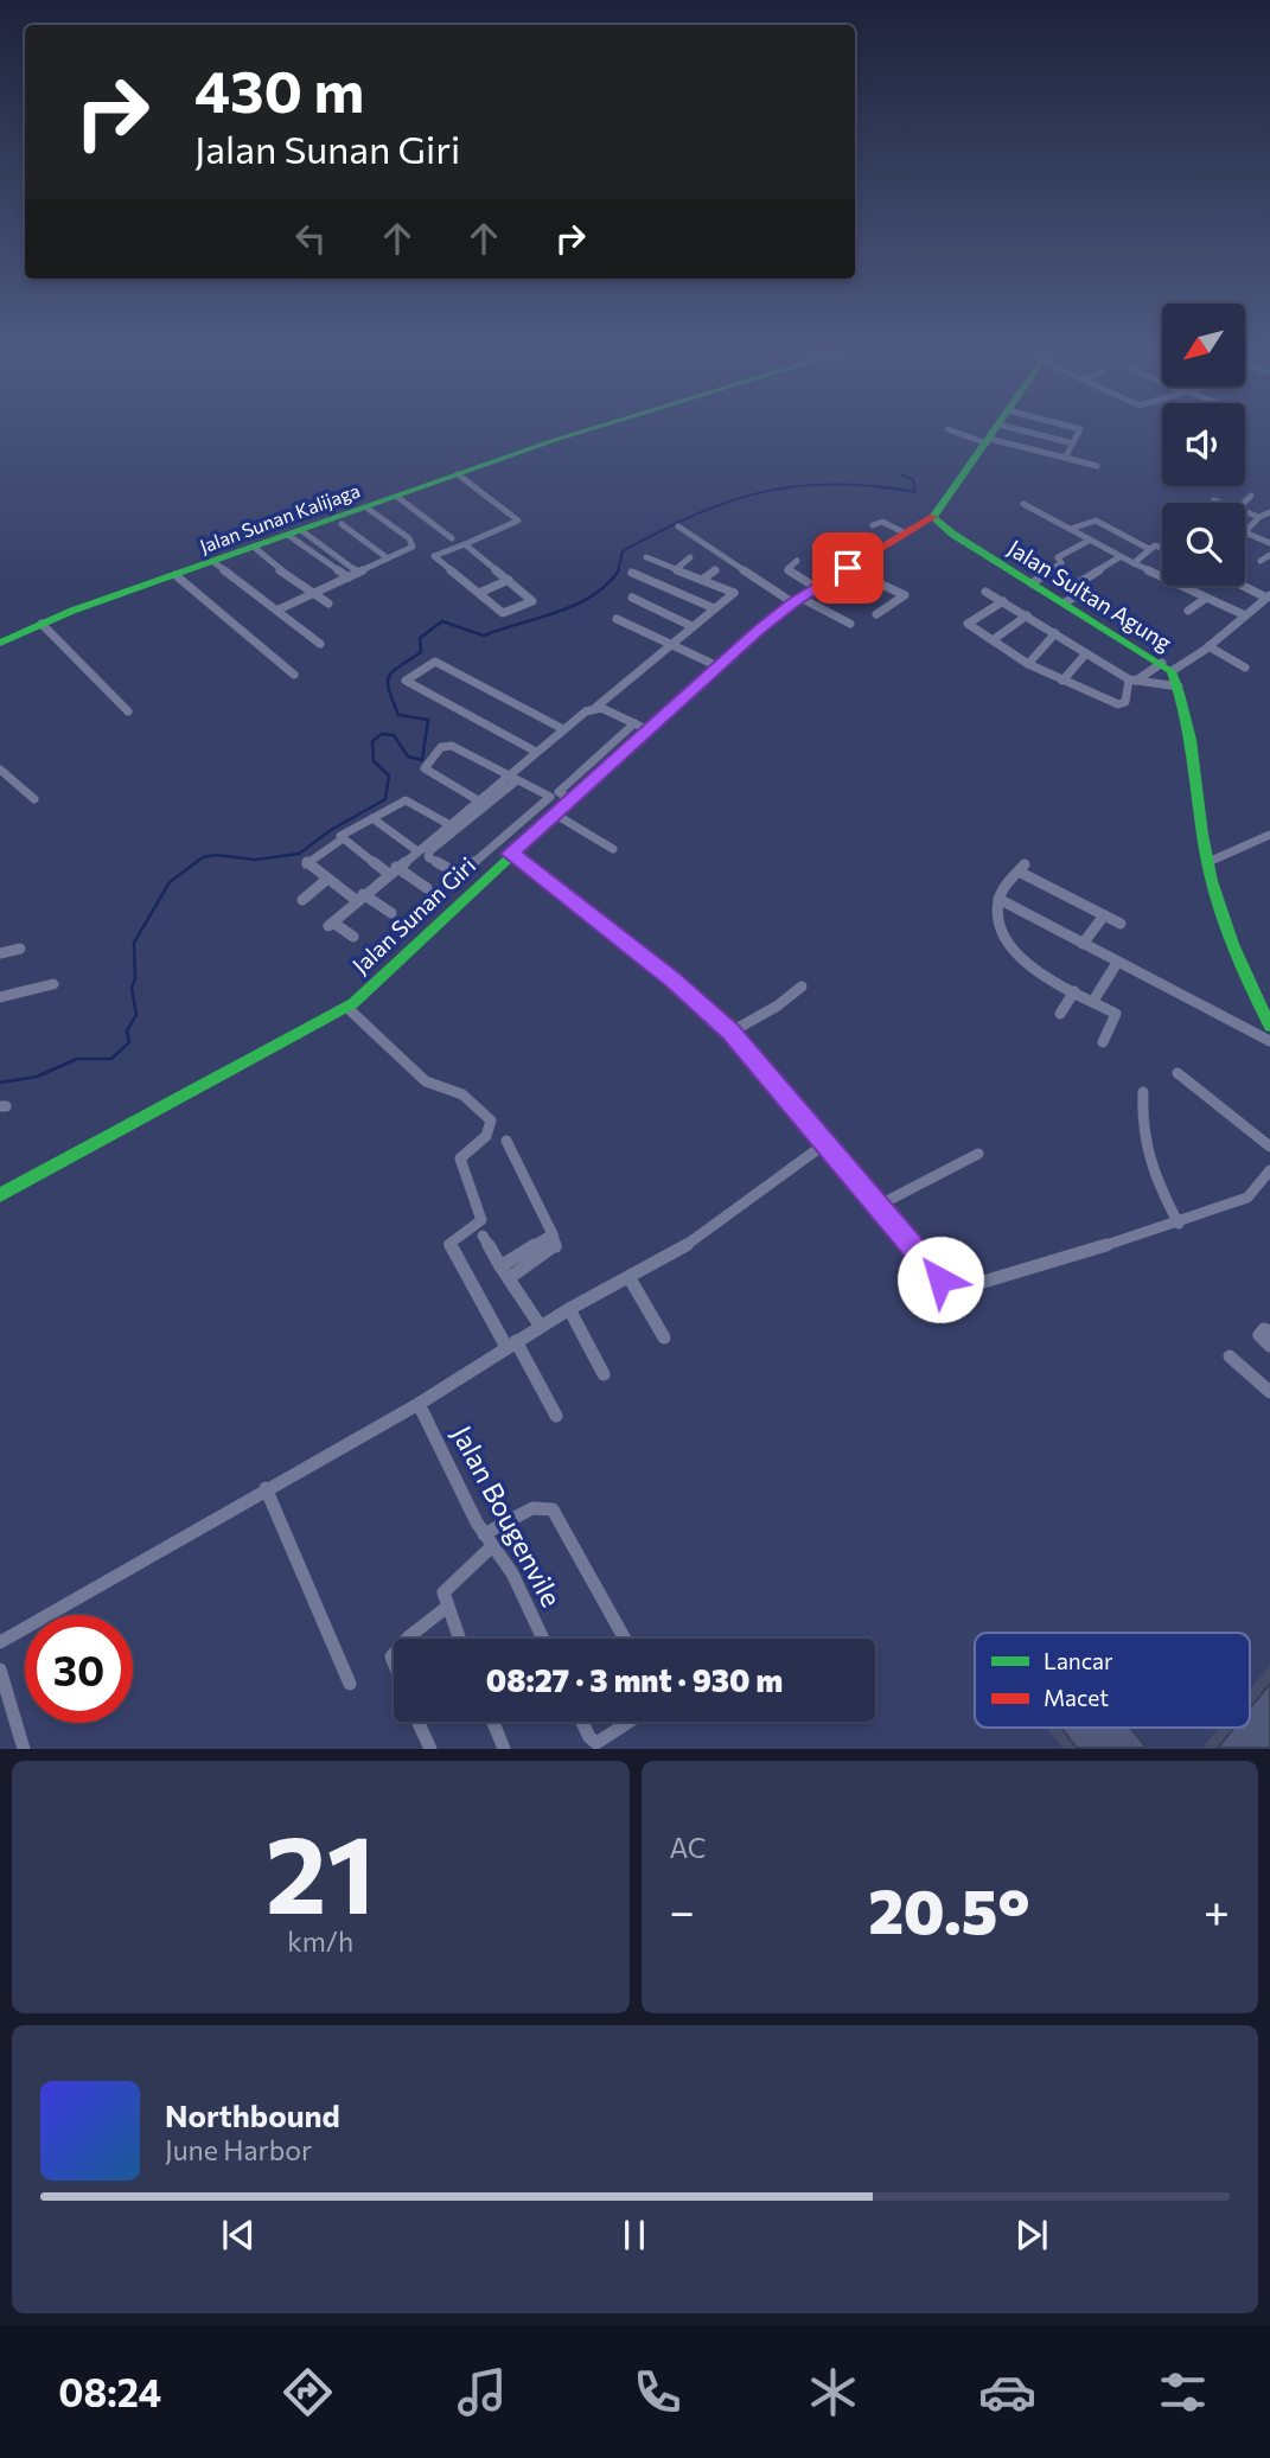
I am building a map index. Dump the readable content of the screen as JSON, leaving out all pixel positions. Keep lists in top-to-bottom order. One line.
{"streets":{"street":["Jalan Sunan Kalijaga","Jalan Sultan Agung","Jalan Sunan Giri","Jalan Bougenvile"]},"crossings":[["Jalan Sultan Agung","Jalan Sunan Giri"]],"legend":["Lancar","Macet"],"north":"bottom left","page":{"turn":["430 m","Jalan Sunan Giri"],"limit":"30","trip":"08:27 · 3 mnt · 930 m","tile":[["21","km/h"],"AC"],"heat":["−","20.5°","+"],"song":["Northbound","June Harbor"],"tabs":"08:24"}}
